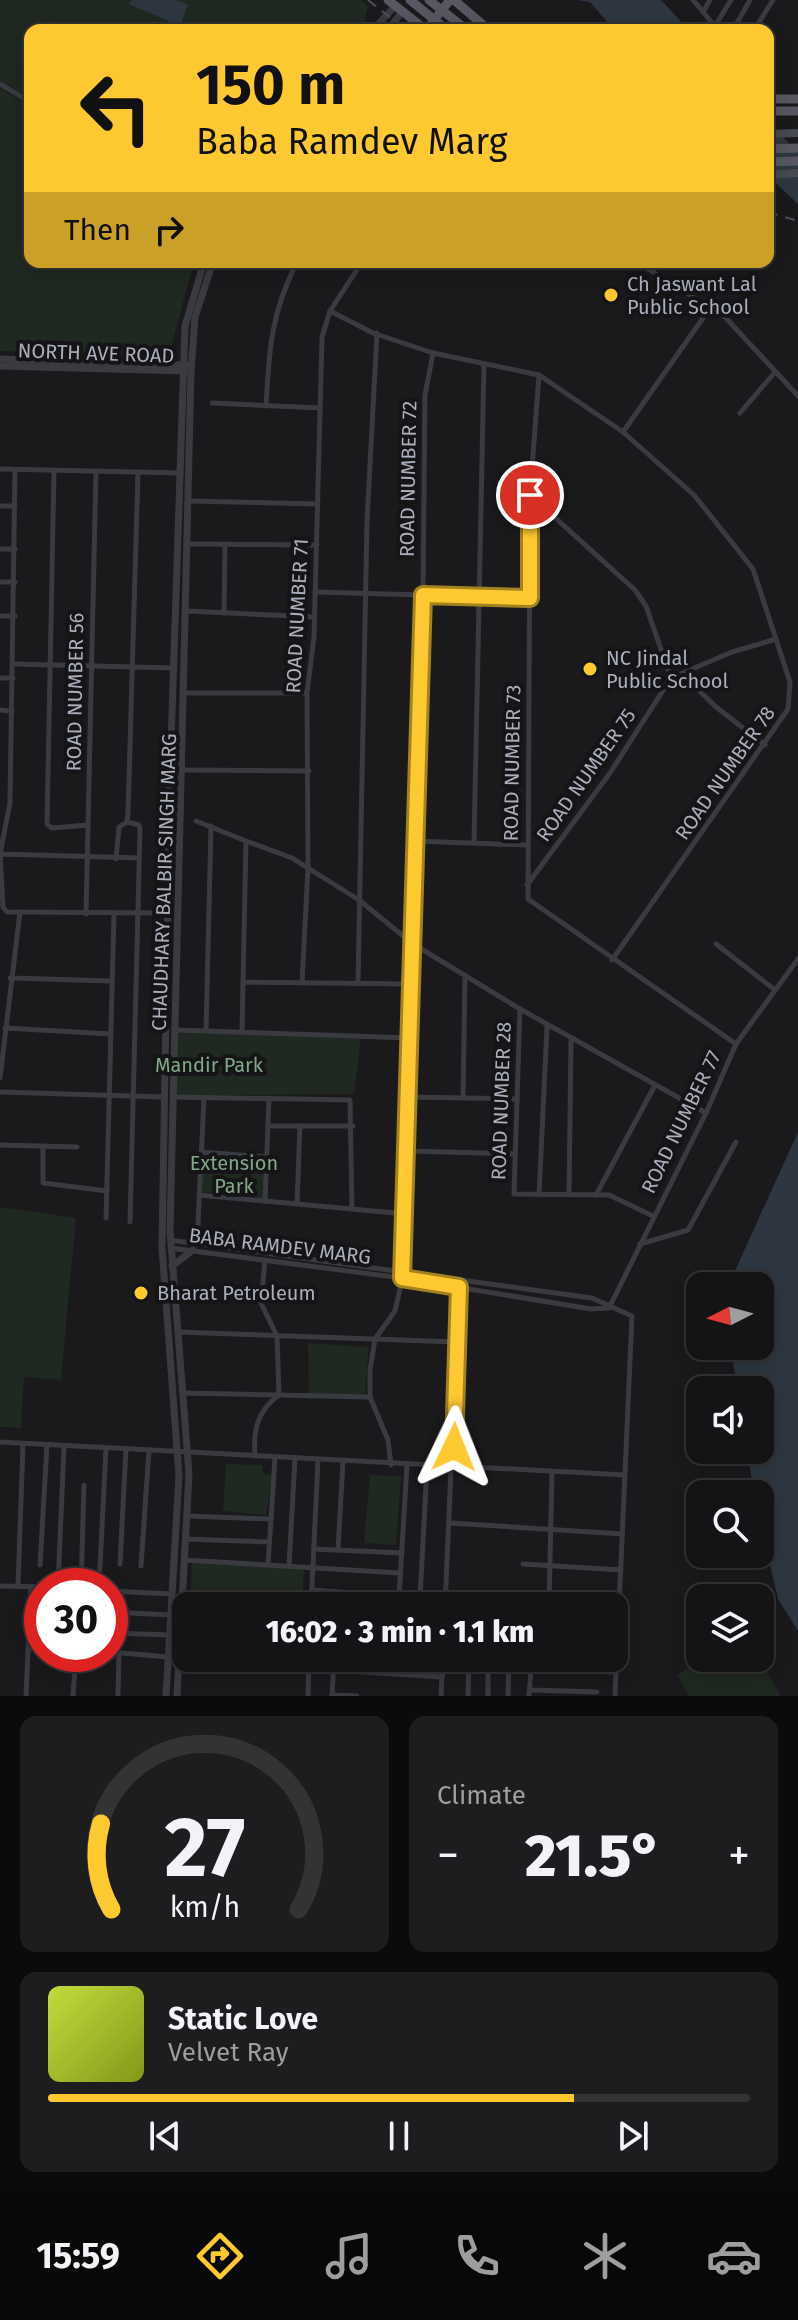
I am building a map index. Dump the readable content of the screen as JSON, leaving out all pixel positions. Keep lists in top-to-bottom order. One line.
{"streets":{"street":["NORTH AVE ROAD","ROAD NUMBER 72","ROAD NUMBER 71","ROAD NUMBER 56","ROAD NUMBER 73","ROAD NUMBER 78","ROAD NUMBER 75","CHAUDHARY BALBIR SINGH MARG","ROAD NUMBER 28","ROAD NUMBER 77","BABA RAMDEV MARG"]},"crossings":[["NORTH AVE ROAD","CHAUDHARY BALBIR SINGH MARG"],["ROAD NUMBER 72","BABA RAMDEV MARG"],["ROAD NUMBER 73","ROAD NUMBER 75"],["CHAUDHARY BALBIR SINGH MARG","BABA RAMDEV MARG"],["ROAD NUMBER 77","BABA RAMDEV MARG"]],"parks":["Mandir Park","Extension Park"],"places":["Ch Jaswant Lal Public School","NC Jindal Public School","Bharat Petroleum"],"north":"left","page":{"turn":["150 m","Baba Ramdev Marg"],"then":"Then","limit":"30","trip":"16:02 · 3 min · 1.1 km","tile":"Climate","heat":["−","21.5°","+"],"song":["Static Love","Velvet Ray"],"tabs":"15:59","gauge":["27","km/h"]}}
